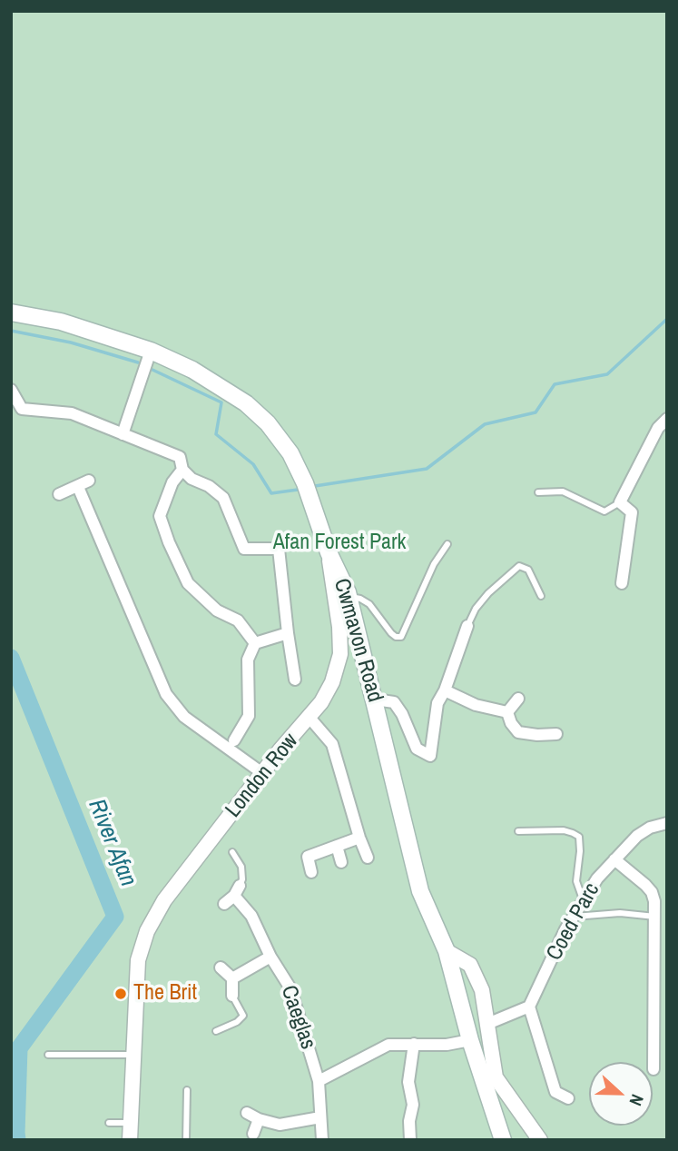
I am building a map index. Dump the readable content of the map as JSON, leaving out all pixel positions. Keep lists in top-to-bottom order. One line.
{"streets":{"main road":["Cwmavon Road"],"street":["London Row","Coed Parc","Caeglas"]},"crossings":[["Cwmavon Road","London Row"],["Cwmavon Road","Caeglas"]],"water":["River Afan"],"parks":["Afan Forest Park"],"places":["The Brit"],"north":"right"}
